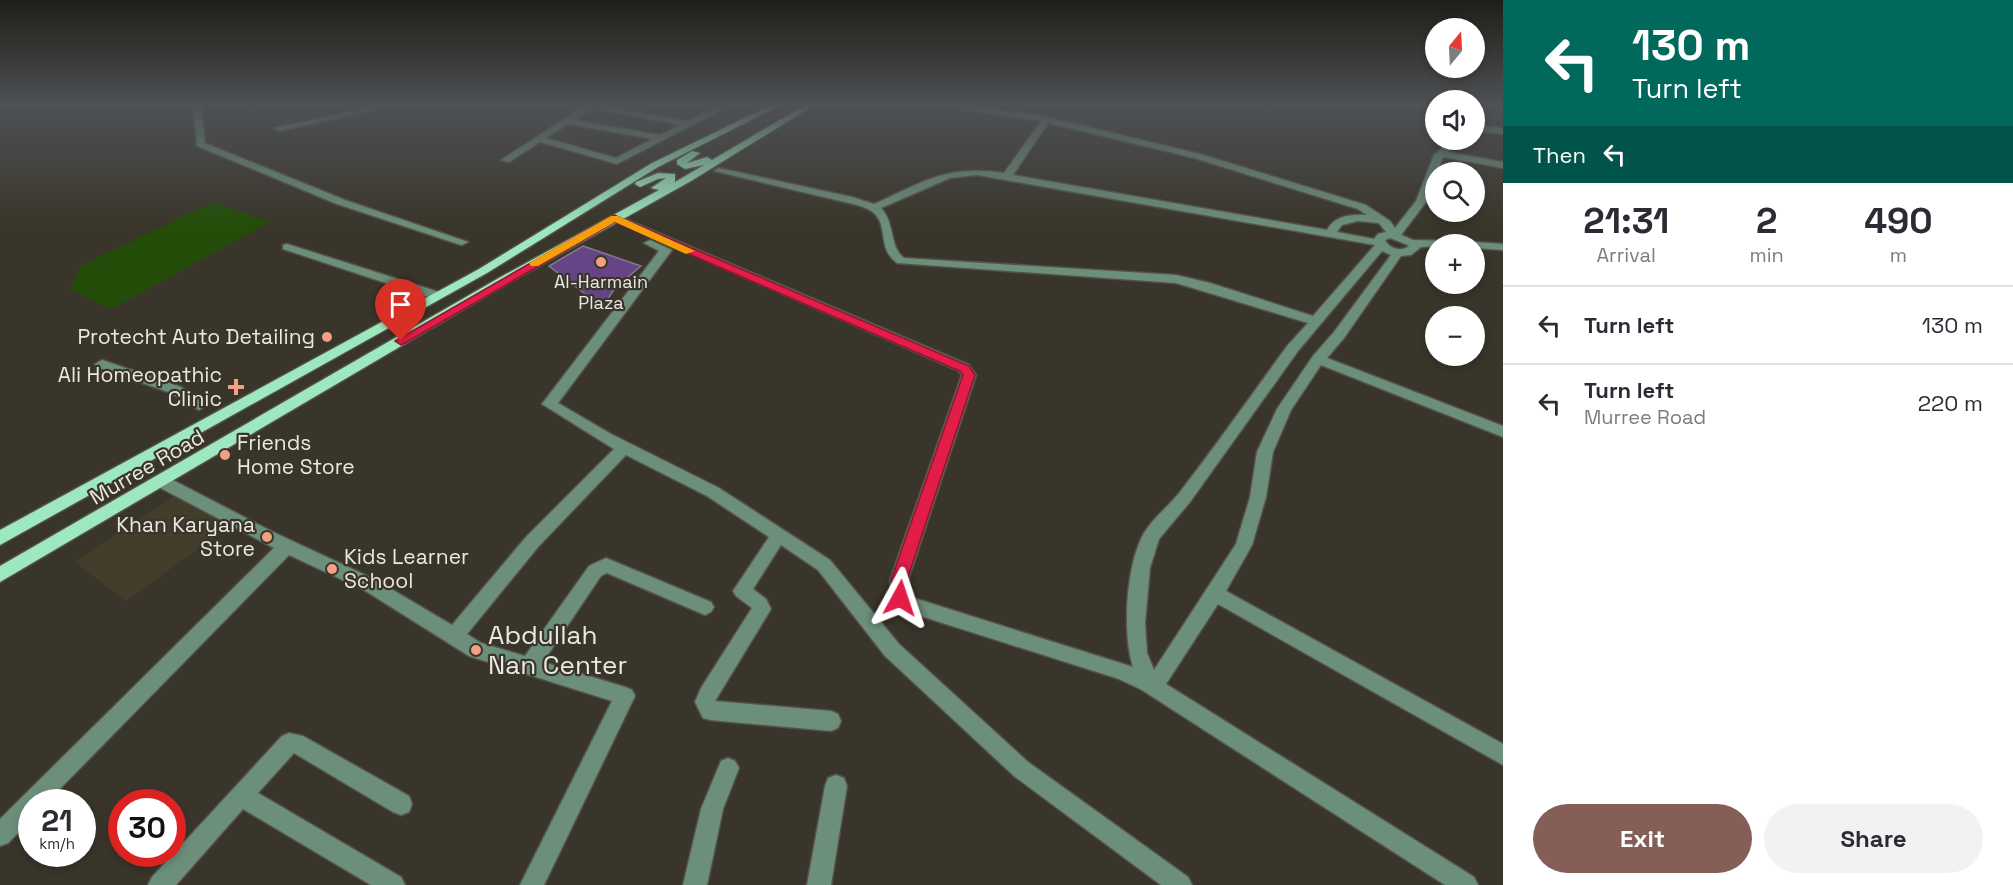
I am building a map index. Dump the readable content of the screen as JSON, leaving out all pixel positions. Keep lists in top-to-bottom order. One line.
{"streets":{"main road":["Murree Road"]},"places":{"other":["Al-Harmain Plaza","Protecht Auto Detailing","Friends Home Store","Khan Karyana Store","Kids Learner School","Abdullah Nan Center"],"health":["Ali Homeopathic Clinic"]},"north":"top","page":{"turn":["130 m","Turn left"],"map_buttons":["+","−"],"then":"Then","eta":["21:31","Arrival","2","min","490","m"],"list":[{"name":"Turn left","value":"130 m"},{"name":"Turn left","note":"Murree Road","value":"220 m"}],"speed":"21 km/h","limit":"30","buttons":["Exit","Share"]}}
